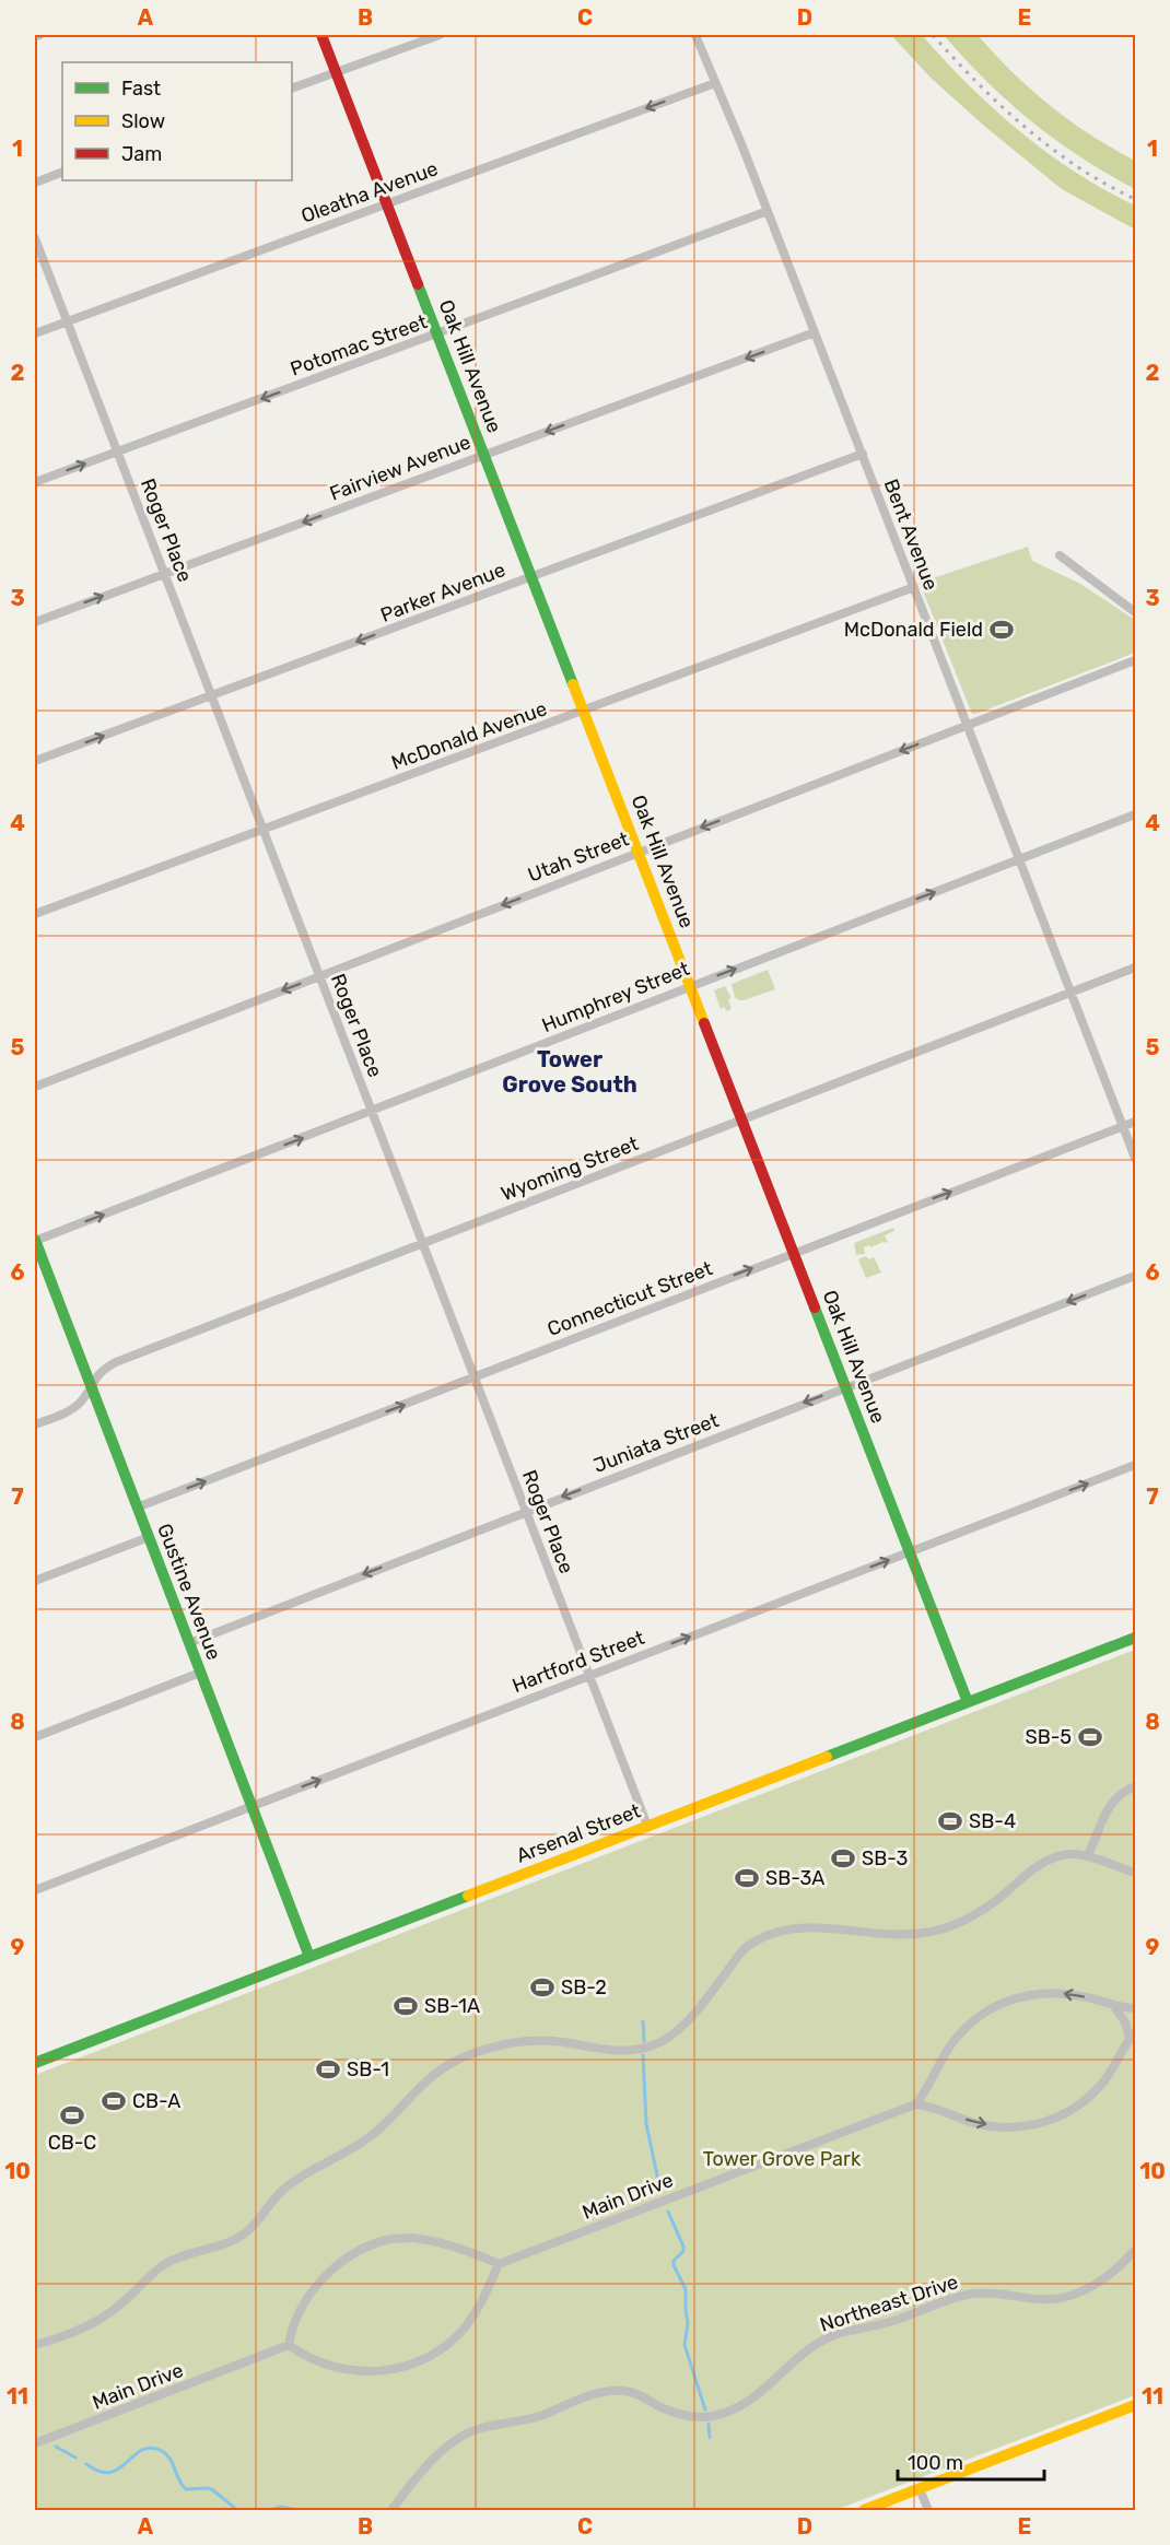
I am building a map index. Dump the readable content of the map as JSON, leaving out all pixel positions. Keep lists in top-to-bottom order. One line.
{"streets":{"street":["Oleatha Avenue","Potomac Street","Oak Hill Avenue","Fairview Avenue","Roger Place","Bent Avenue","Parker Avenue","McDonald Avenue","Utah Street","Humphrey Street","Wyoming Street","Connecticut Street","Juniata Street","Gustine Avenue","Hartford Street","Arsenal Street","Main Drive","Northeast Drive"]},"crossings":[["Oleatha Avenue","Oak Hill Avenue"],["Oleatha Avenue","Roger Place"],["Oleatha Avenue","Bent Avenue"],["Potomac Street","Oak Hill Avenue"],["Potomac Street","Roger Place"],["Potomac Street","Bent Avenue"],["Oak Hill Avenue","Fairview Avenue"],["Oak Hill Avenue","Parker Avenue"],["Oak Hill Avenue","McDonald Avenue"],["Oak Hill Avenue","Utah Street"],["Oak Hill Avenue","Humphrey Street"],["Oak Hill Avenue","Wyoming Street"],["Oak Hill Avenue","Connecticut Street"],["Oak Hill Avenue","Juniata Street"],["Oak Hill Avenue","Hartford Street"],["Oak Hill Avenue","Arsenal Street"],["Fairview Avenue","Roger Place"],["Fairview Avenue","Bent Avenue"],["Roger Place","Parker Avenue"],["Roger Place","McDonald Avenue"],["Roger Place","Utah Street"],["Roger Place","Humphrey Street"],["Roger Place","Wyoming Street"],["Roger Place","Connecticut Street"],["Roger Place","Juniata Street"],["Roger Place","Hartford Street"],["Roger Place","Arsenal Street"],["Bent Avenue","Parker Avenue"],["Bent Avenue","McDonald Avenue"],["Bent Avenue","Utah Street"],["Bent Avenue","Humphrey Street"],["Bent Avenue","Wyoming Street"],["Bent Avenue","Connecticut Street"],["Humphrey Street","Gustine Avenue"],["Wyoming Street","Gustine Avenue"],["Connecticut Street","Gustine Avenue"],["Juniata Street","Gustine Avenue"],["Gustine Avenue","Hartford Street"],["Gustine Avenue","Arsenal Street"]],"one_way":["Oleatha Avenue","Utah Street","Humphrey Street","Connecticut Street","Juniata Street","Hartford Street"],"districts":["Tower Grove South"],"parks":["Tower Grove Park"],"places":{"sports":["McDonald Field","SB-5","SB-4","SB-3","SB-3A","SB-2","SB-1A","SB-1","CB-A","CB-C"]},"legend":["Fast","Slow","Jam"],"scale_bar":"100 m","grid":{"columns":["A","B","C","D","E"],"rows":["1","2","3","4","5","6","7","8","9","10","11"]}}
